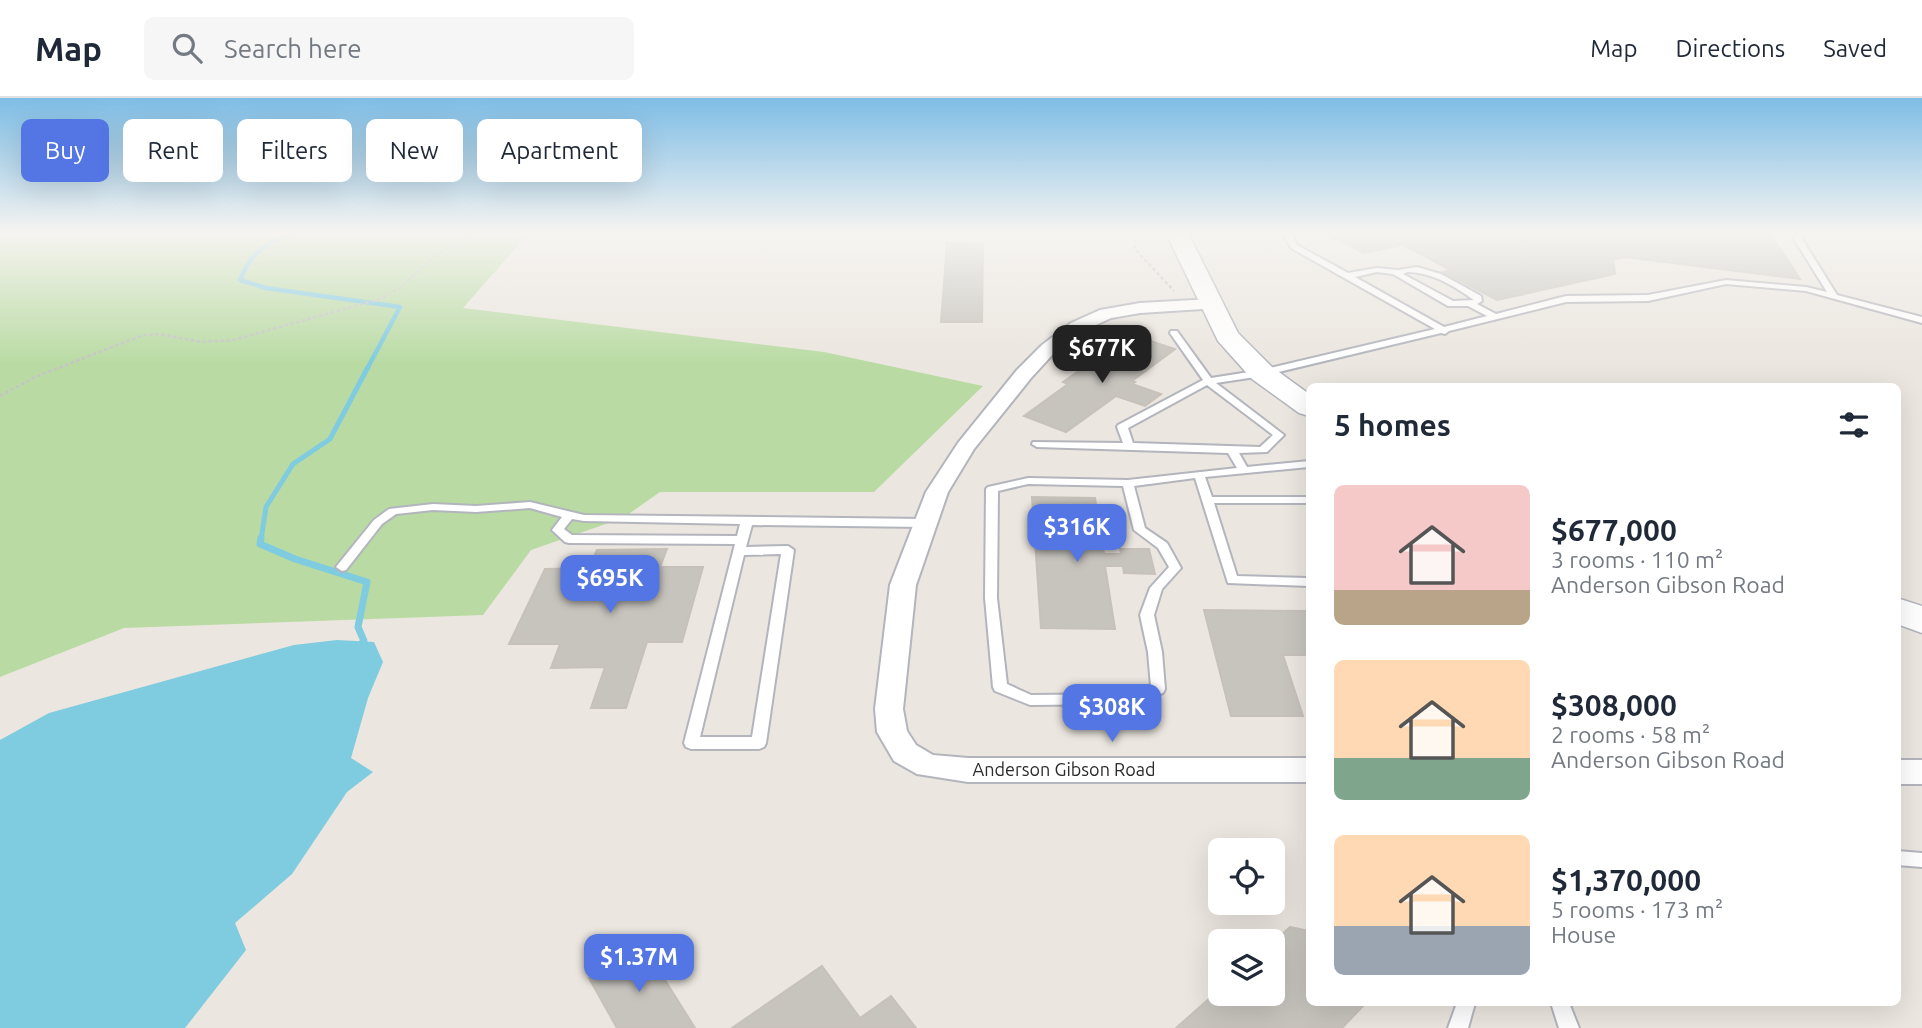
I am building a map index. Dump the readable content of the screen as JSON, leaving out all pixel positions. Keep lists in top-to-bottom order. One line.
{"streets":{"street":["Anderson Gibson Road"]},"page":{"header":"Map","search":"Search here","nav":["Map","Directions","Saved"],"chip":["Buy","Rent","Filters","New","Apartment"],"price":["$677K","$316K","$695K","$308K","$1.37M"],"heading":"5 homes","list":[{"name":"$677,000","note":"3 rooms · 110 m² · Anderson Gibson Road"},{"name":"$308,000","note":"2 rooms · 58 m² · Anderson Gibson Road"},{"name":"$1,370,000","note":"5 rooms · 173 m² · House"}]}}
